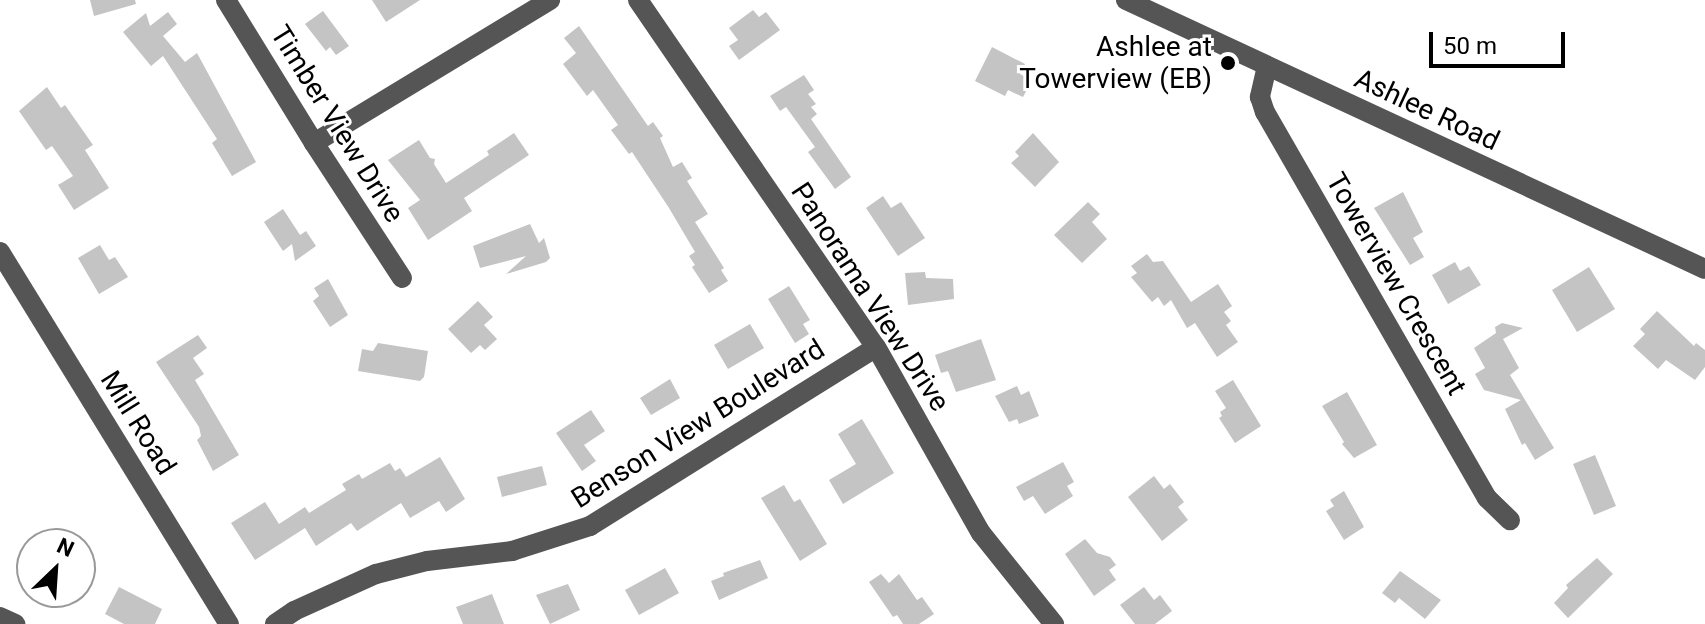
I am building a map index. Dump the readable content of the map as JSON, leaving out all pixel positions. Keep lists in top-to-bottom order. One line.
{"streets":{"street":["Ashlee Road","Timber View Drive","Towerview Crescent","Panorama View Drive","Mill Road","Benson View Boulevard"]},"crossings":[["Ashlee Road","Towerview Crescent"],["Panorama View Drive","Benson View Boulevard"]],"places":["Ashlee at Towerview (EB)"],"scale_bar":"50 m","north":"top right"}
